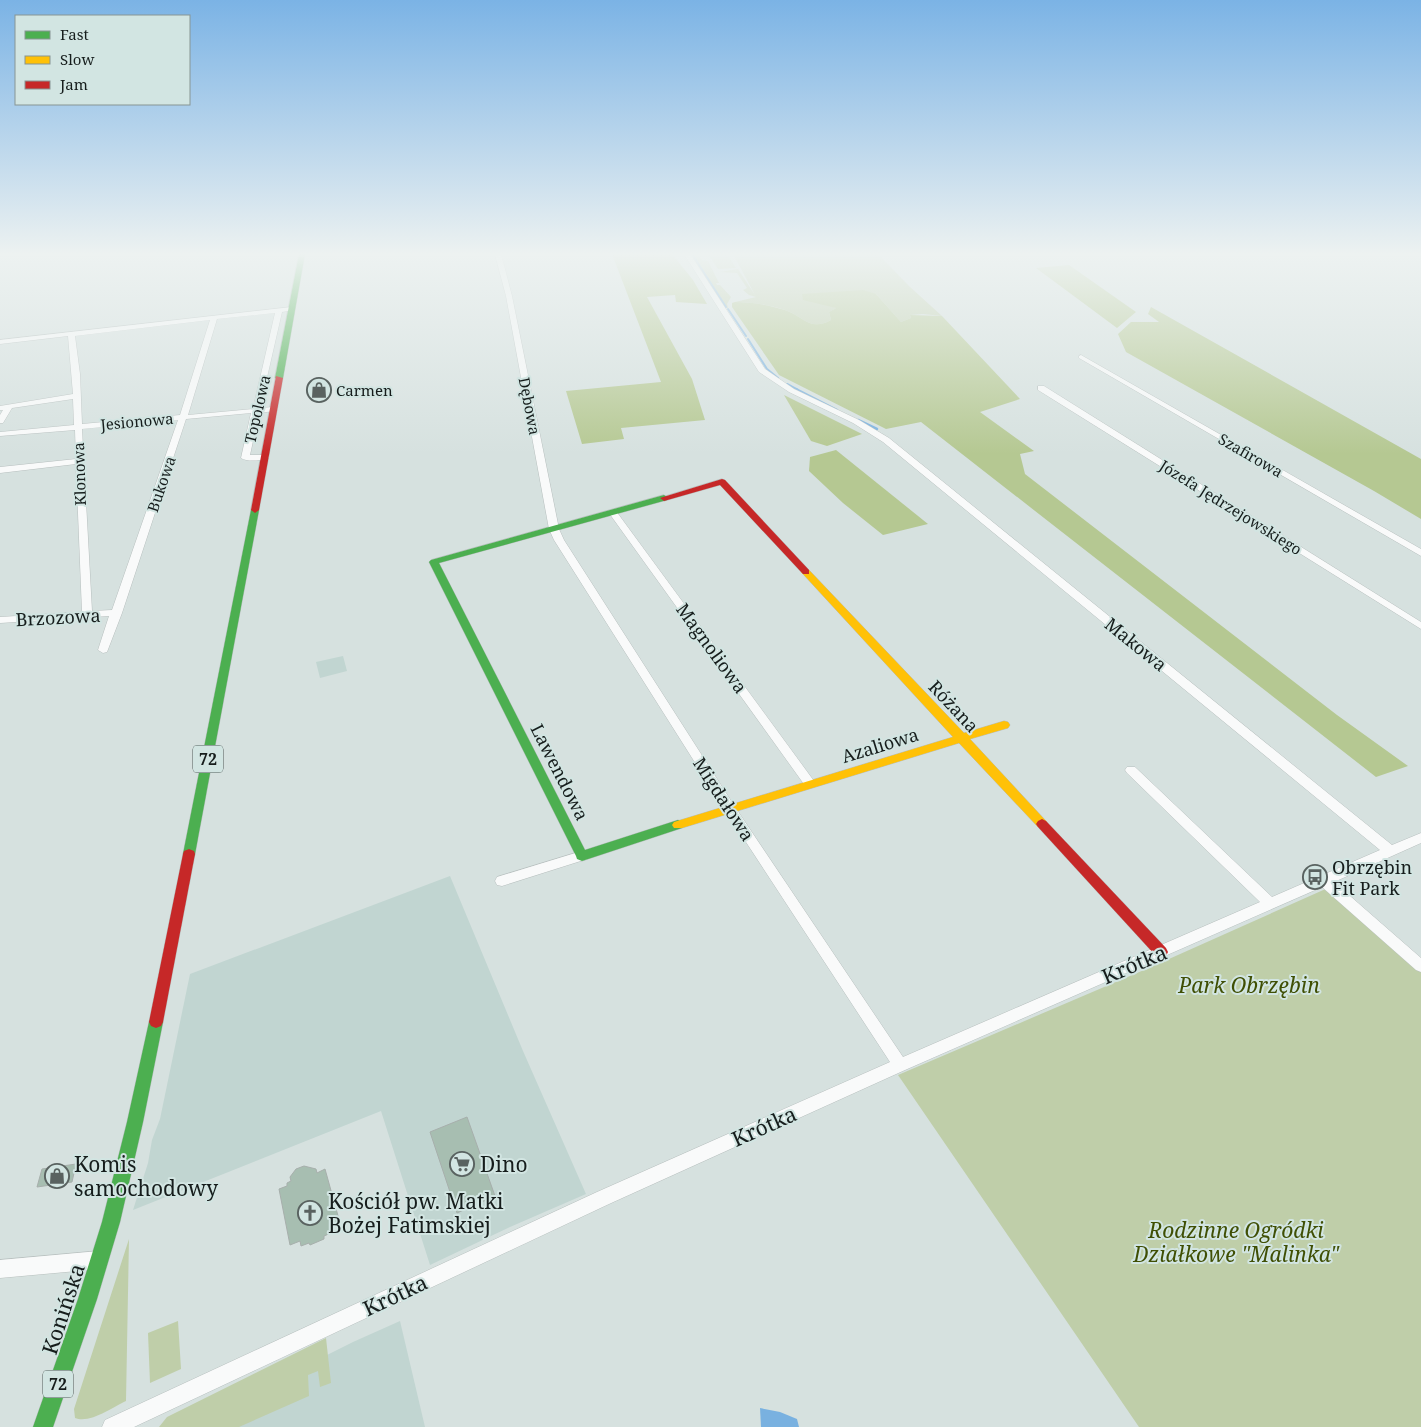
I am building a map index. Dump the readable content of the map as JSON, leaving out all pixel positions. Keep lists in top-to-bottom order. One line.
{"streets":{"street":["Dębowa","Topolowa","Jesionowa","Szafirowa","Klonowa","Bukowa","Józefa Jędrzejowskiego","Brzozowa","Makowa","Magnoliowa","Różana","Azaliowa","72","Lawendowa","Migdałowa","Krótka","Konińska"]},"crossings":[["Dębowa","Lawendowa"],["Dębowa","Migdałowa"],["Topolowa","Jesionowa"],["Topolowa","72"],["Jesionowa","Klonowa"],["Jesionowa","Bukowa"],["Jesionowa","72"],["Klonowa","Brzozowa"],["Bukowa","Brzozowa"],["Makowa","Krótka"],["Magnoliowa","Różana"],["Magnoliowa","Azaliowa"],["Różana","Azaliowa"],["Różana","Krótka"],["Azaliowa","Migdałowa"],["72","Konińska"],["Lawendowa","Migdałowa"],["Migdałowa","Krótka"]],"parks":["Park Obrzębin","Rodzinne Ogródki Działkowe \"Malinka\""],"places":{"shop":["Carmen","Komis samochodowy"],"bus stop":["Obrzębin Fit Park"],"supermarket":["Dino"],"church":["Kościół pw. Matki Bożej Fatimskiej"]},"legend":["Fast","Slow","Jam"]}
